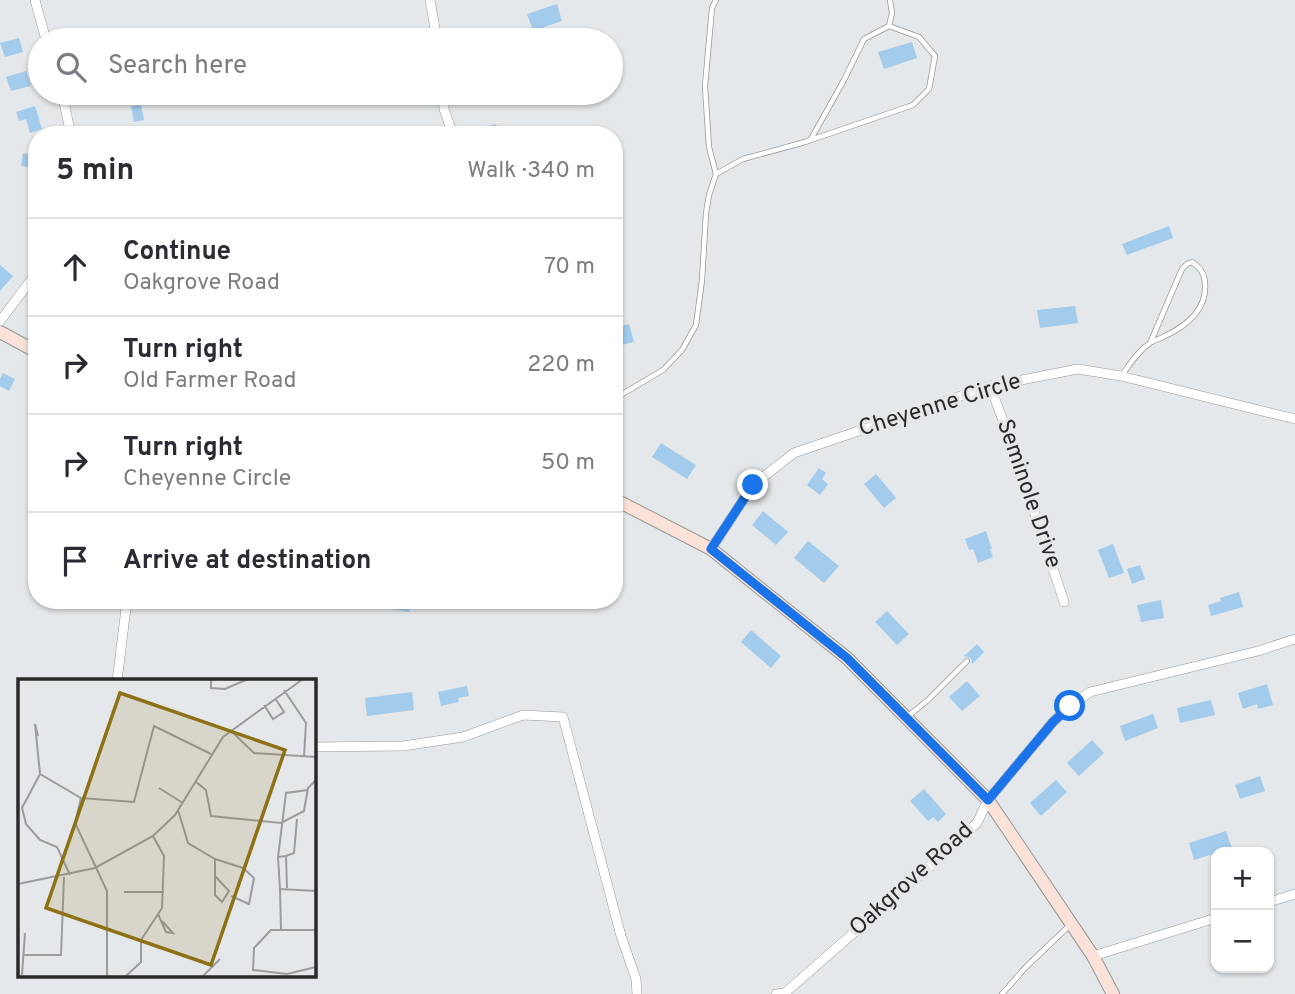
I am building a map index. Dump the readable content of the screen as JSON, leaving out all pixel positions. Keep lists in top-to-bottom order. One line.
{"streets":{"street":["Cheyenne Circle","Seminole Drive","Oakgrove Road"]},"crossings":[["Cheyenne Circle","Seminole Drive"]],"page":{"search":"Search here","heading":["5 min","Walk · 340 m"],"list":[["Continue","Oakgrove Road","70 m"],["Turn right","Old Farmer Road","220 m"],["Turn right","Cheyenne Circle","50 m"],"Arrive at destination"],"map_buttons":["+","−"]}}
